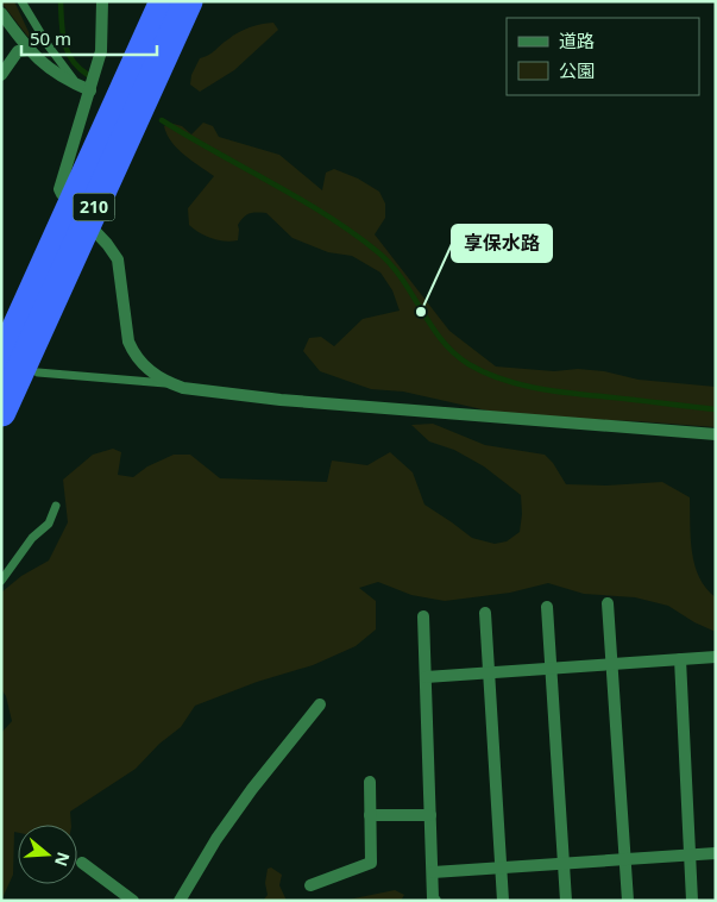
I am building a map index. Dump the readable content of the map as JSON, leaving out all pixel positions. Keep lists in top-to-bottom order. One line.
{"streets":{"highway":["210"]},"places":["享保水路"],"legend":["道路","公園"],"scale_bar":"50 m","north":"right"}
